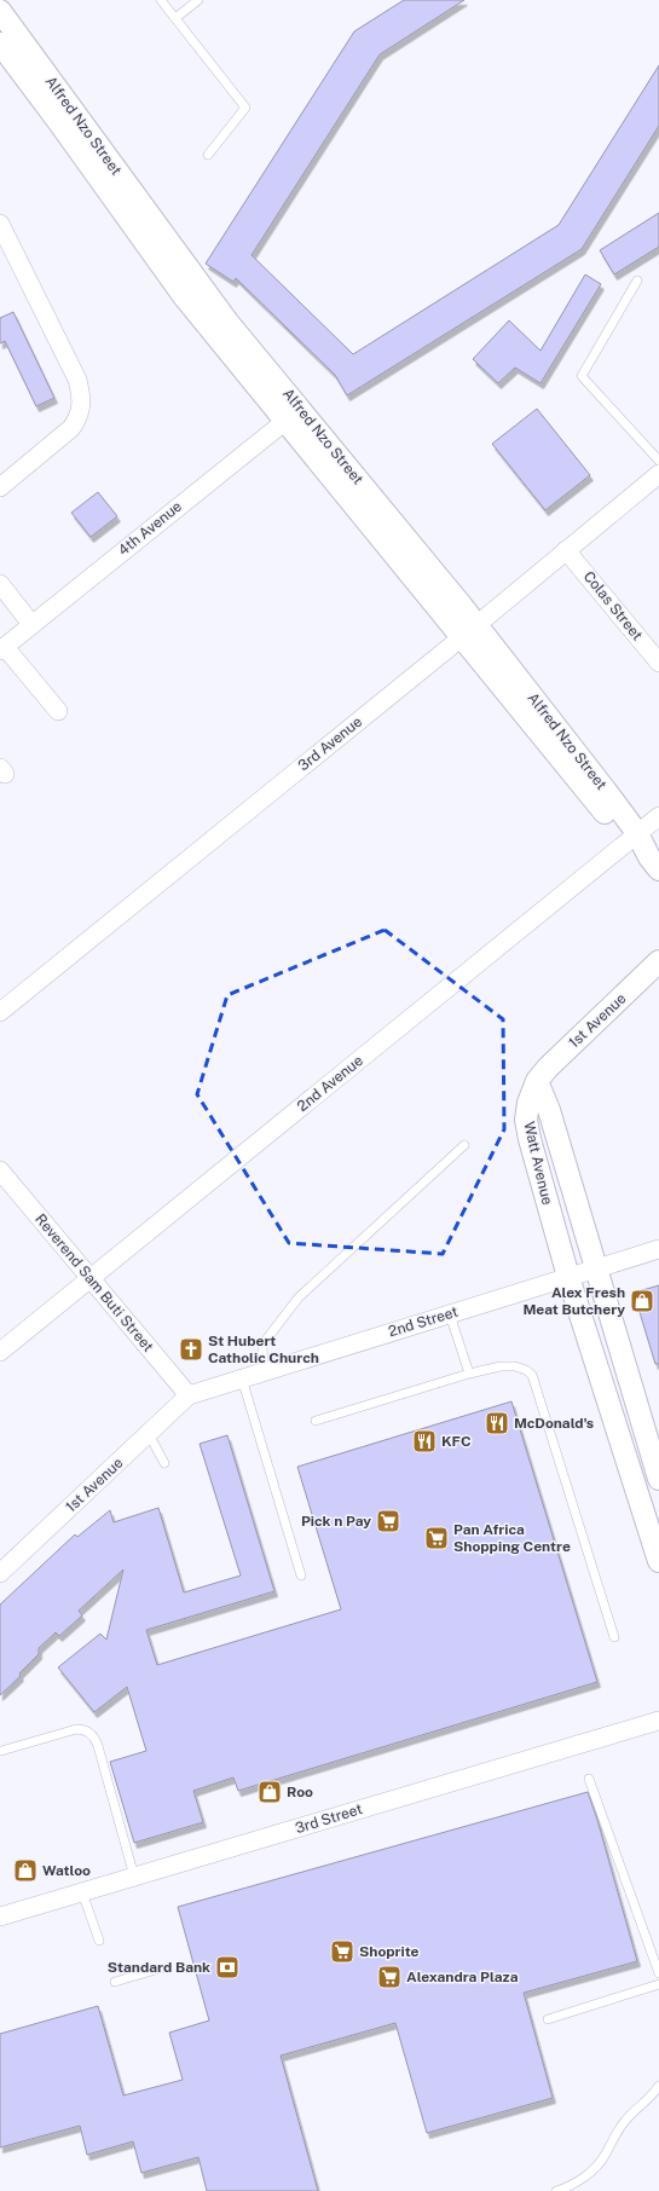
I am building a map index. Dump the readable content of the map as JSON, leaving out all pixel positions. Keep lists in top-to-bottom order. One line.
{"streets":{"street":["Alfred Nzo Street","4th Avenue","Colas Street","3rd Avenue","1st Avenue","2nd Avenue","Watt Avenue","Reverend Sam Buti Street","2nd Street","3rd Street"]},"crossings":[["Alfred Nzo Street","4th Avenue"],["Alfred Nzo Street","3rd Avenue"],["Alfred Nzo Street","2nd Avenue"],["Colas Street","3rd Avenue"],["1st Avenue","Watt Avenue"],["1st Avenue","Reverend Sam Buti Street"],["1st Avenue","2nd Street"],["2nd Avenue","Reverend Sam Buti Street"],["Watt Avenue","2nd Street"],["Reverend Sam Buti Street","2nd Street"]],"places":{"shop":["Alex Fresh Meat Butchery","Roo","Watloo"],"church":["St Hubert Catholic Church"],"restaurant":["McDonald's","KFC"],"supermarket":["Pick n Pay","Pan Africa Shopping Centre","Shoprite","Alexandra Plaza"],"bank":["Standard Bank"]}}
